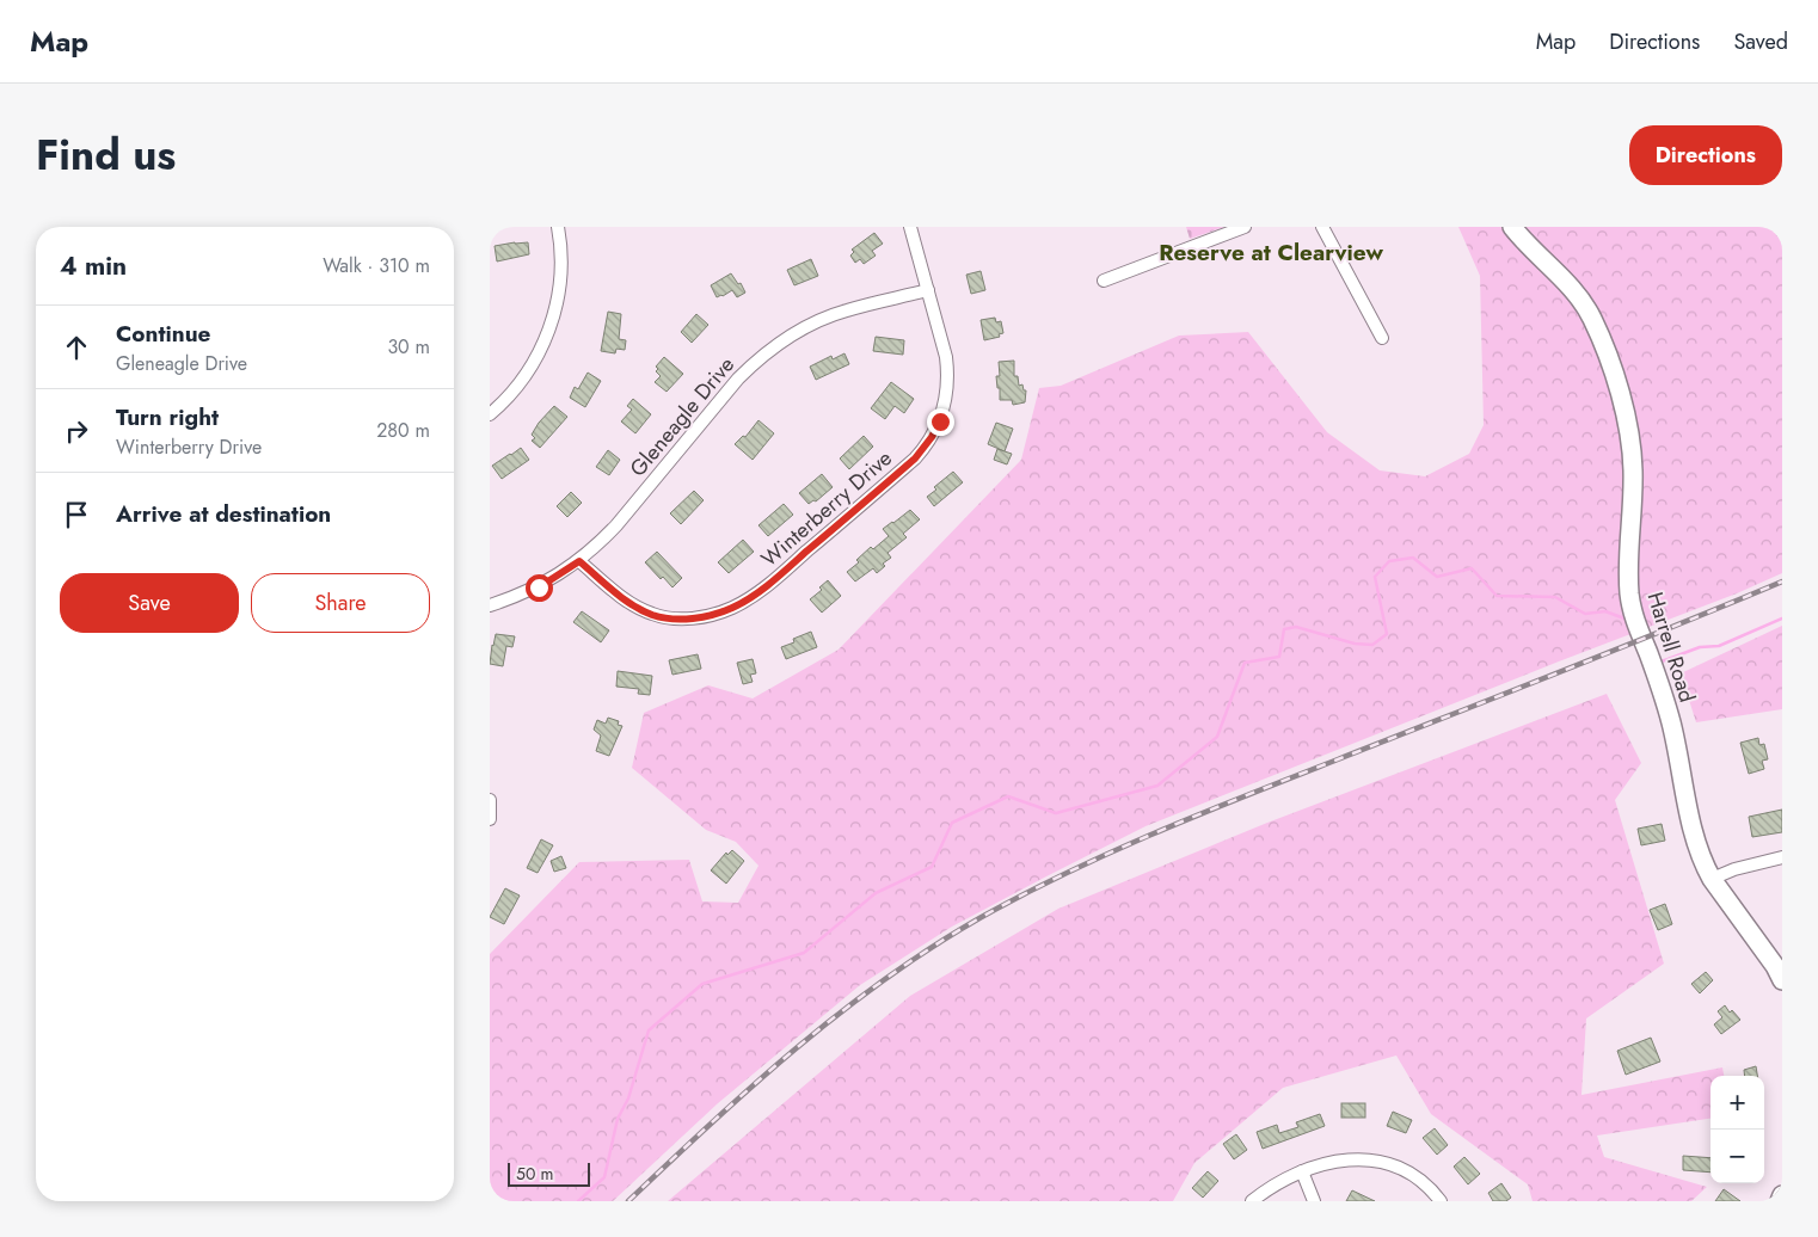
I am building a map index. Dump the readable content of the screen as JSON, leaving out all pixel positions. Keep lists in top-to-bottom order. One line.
{"streets":{"street":["Gleneagle Drive","Winterberry Drive","Harrell Road"]},"crossings":[["Gleneagle Drive","Winterberry Drive"]],"districts":["Reserve at Clearview"],"scale_bar":"50 m","page":{"header":"Map","nav":["Map","Directions","Saved"],"title":"Find us","buttons":["Directions",["Save","Share"]],"heading":["4 min","Walk · 310 m"],"list":[["Continue","Gleneagle Drive","30 m"],["Turn right","Winterberry Drive","280 m"],"Arrive at destination"],"map_buttons":["+","−"],"scale":"50 m"}}
